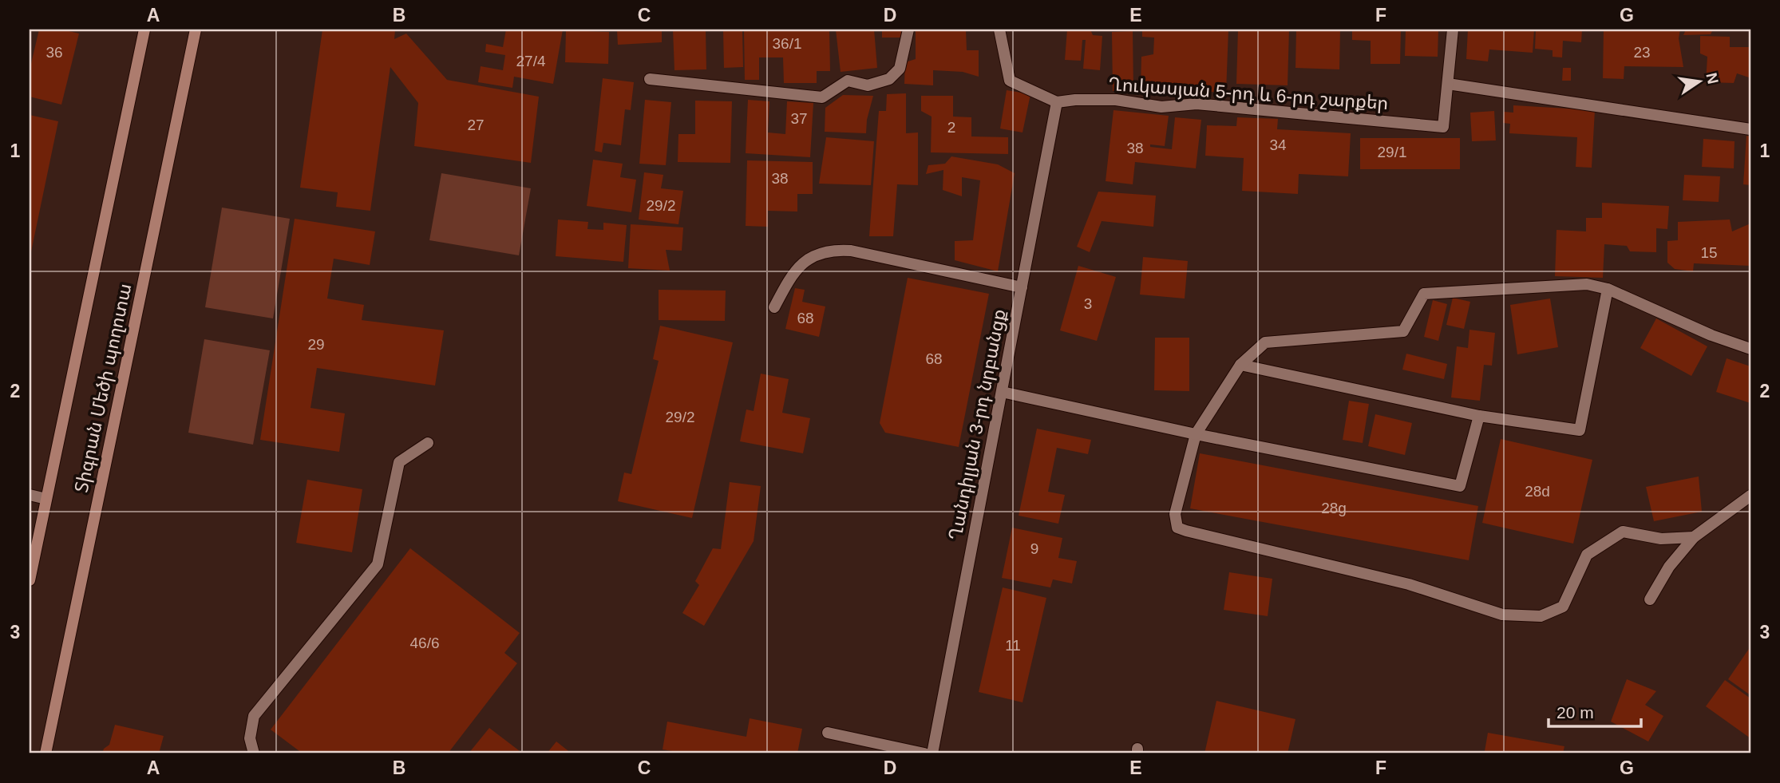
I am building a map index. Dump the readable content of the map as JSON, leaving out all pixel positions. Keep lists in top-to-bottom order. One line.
{"streets":{"main road":["Տիգրան Մեծի պողոտա"],"street":["Ղուկասյան 5-րդ և 6-րդ շարքեր","Ղանդիլյան 3-րդ նրբանցք"]},"crossings":[["Ղուկասյան 5-րդ և 6-րդ շարքեր","Ղանդիլյան 3-րդ նրբանցք"]],"house_numbers":["36/1","36","23","27/4","37","27","2","34","38","29/1","38","29/2","15","3","68","29","68","29/2","28d","28g","9","46/6","11"],"scale_bar":"20 m","north":"right","grid":{"columns":["A","B","C","D","E","F","G"],"rows":["1","2","3"]}}
